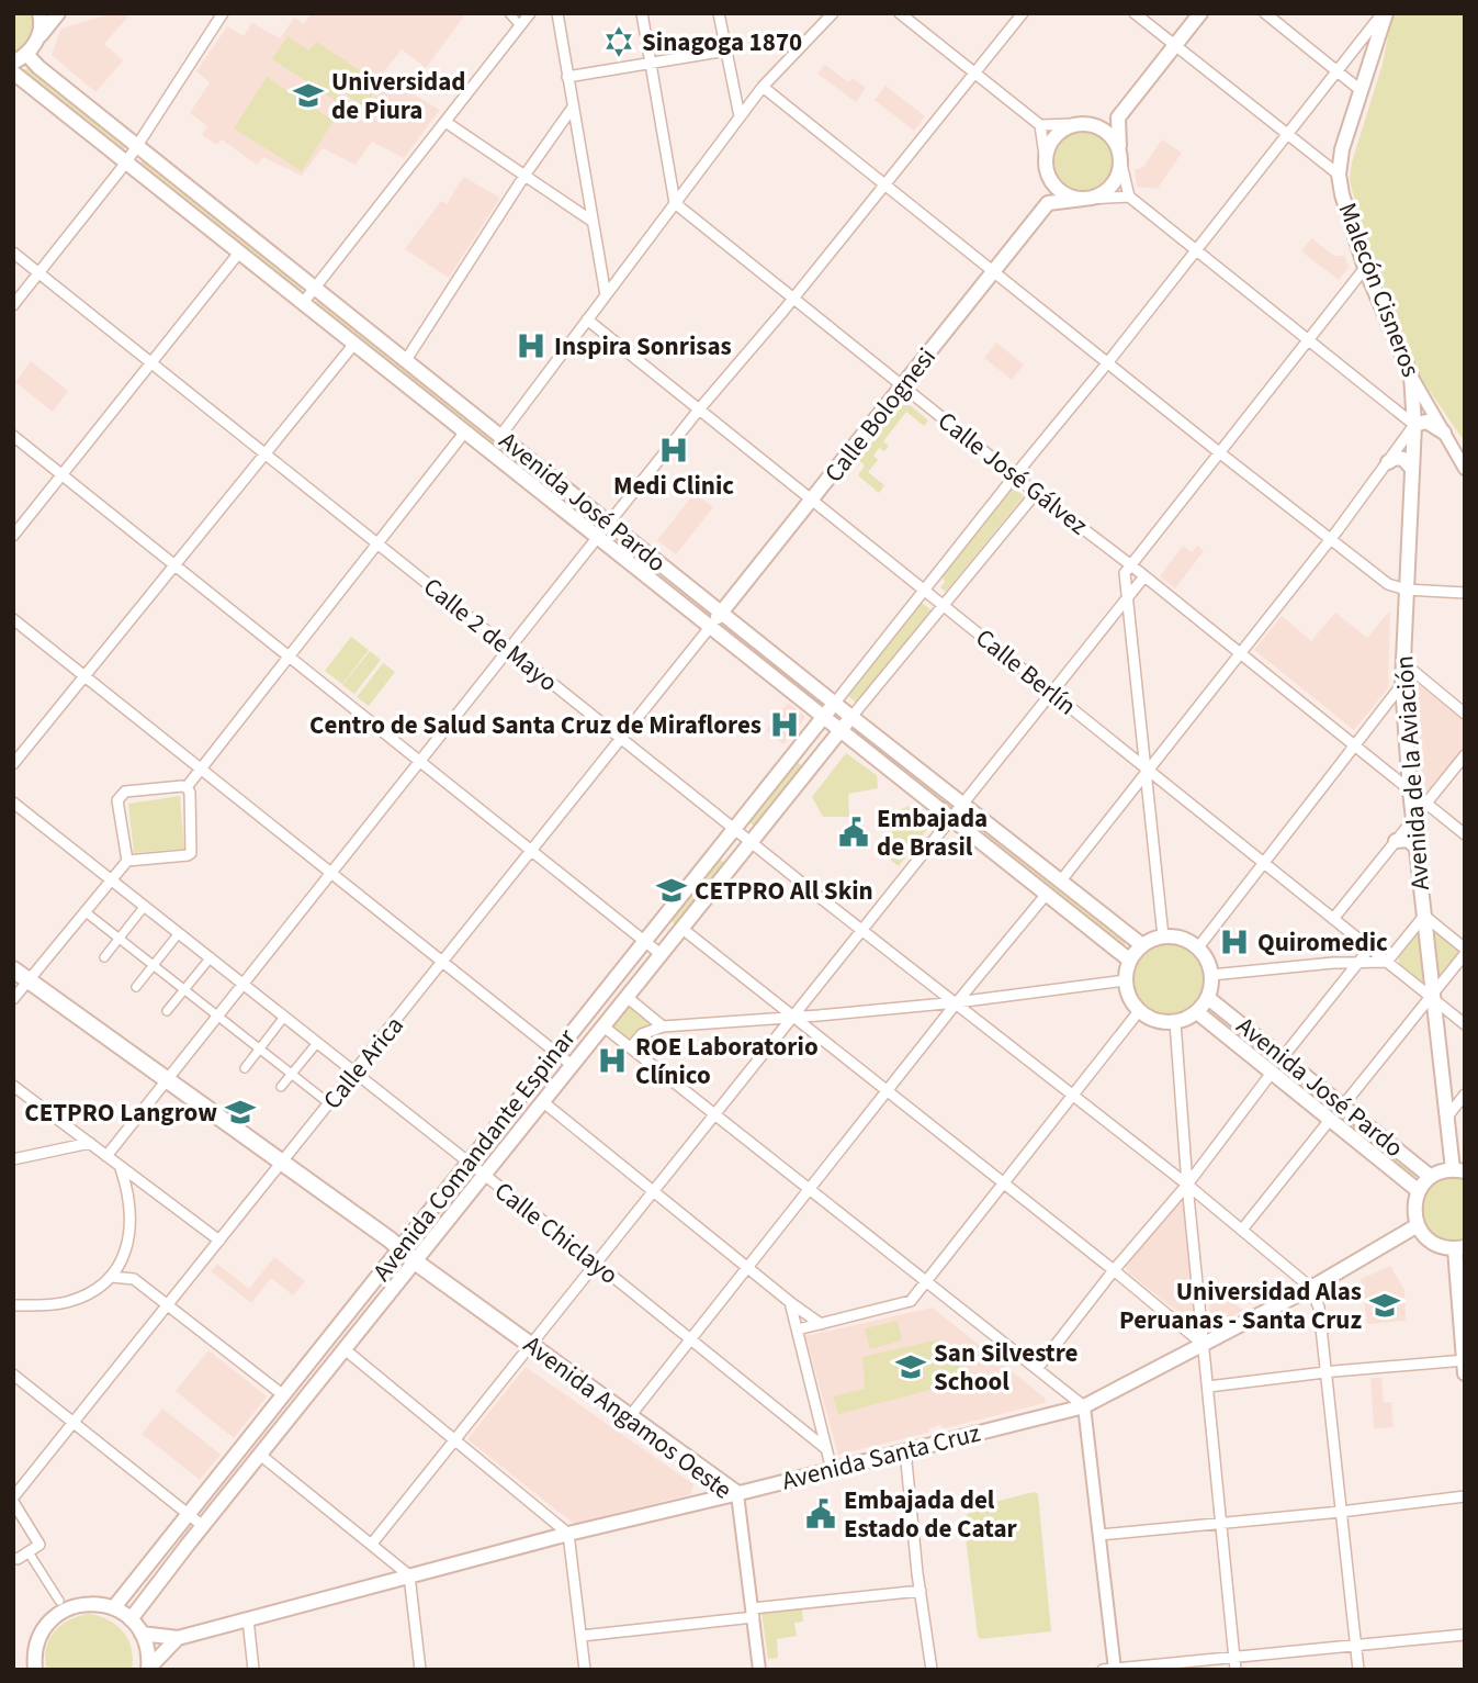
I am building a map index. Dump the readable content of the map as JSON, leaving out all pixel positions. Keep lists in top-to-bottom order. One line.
{"streets":{"main road":["Malecón Cisneros","Calle Bolognesi","Avenida José Pardo","Avenida de la Aviación","Avenida Comandante Espinar","Avenida Angamos Oeste","Avenida Santa Cruz"],"street":["Calle José Gálvez","Calle 2 de Mayo","Calle Berlín","Calle Arica","Calle Chiclayo"]},"crossings":[["Malecón Cisneros","Avenida de la Aviación"],["Calle Bolognesi","Calle José Gálvez"],["Calle Bolognesi","Avenida José Pardo"],["Calle Bolognesi","Calle Berlín"],["Calle Bolognesi","Calle Arica"],["Calle José Gálvez","Avenida de la Aviación"],["Avenida José Pardo","Calle Arica"],["Avenida José Pardo","Avenida Comandante Espinar"],["Calle 2 de Mayo","Calle Arica"],["Calle 2 de Mayo","Avenida Comandante Espinar"],["Calle 2 de Mayo","Avenida Santa Cruz"],["Calle Berlín","Avenida de la Aviación"],["Calle Arica","Calle Chiclayo"],["Calle Arica","Avenida Angamos Oeste"],["Avenida Comandante Espinar","Calle Chiclayo"],["Avenida Comandante Espinar","Avenida Angamos Oeste"],["Avenida Angamos Oeste","Avenida Santa Cruz"]],"places":{"synagogue":["Sinagoga 1870"],"school or university":["Universidad de Piura","CETPRO All Skin","CETPRO Langrow","Universidad Alas Peruanas - Santa Cruz","San Silvestre School"],"hospital":["Inspira Sonrisas","Medi Clinic","Centro de Salud Santa Cruz de Miraflores","Quiromedic","ROE Laboratorio Clínico"],"public building":["Embajada de Brasil","Embajada del Estado de Catar"]}}
